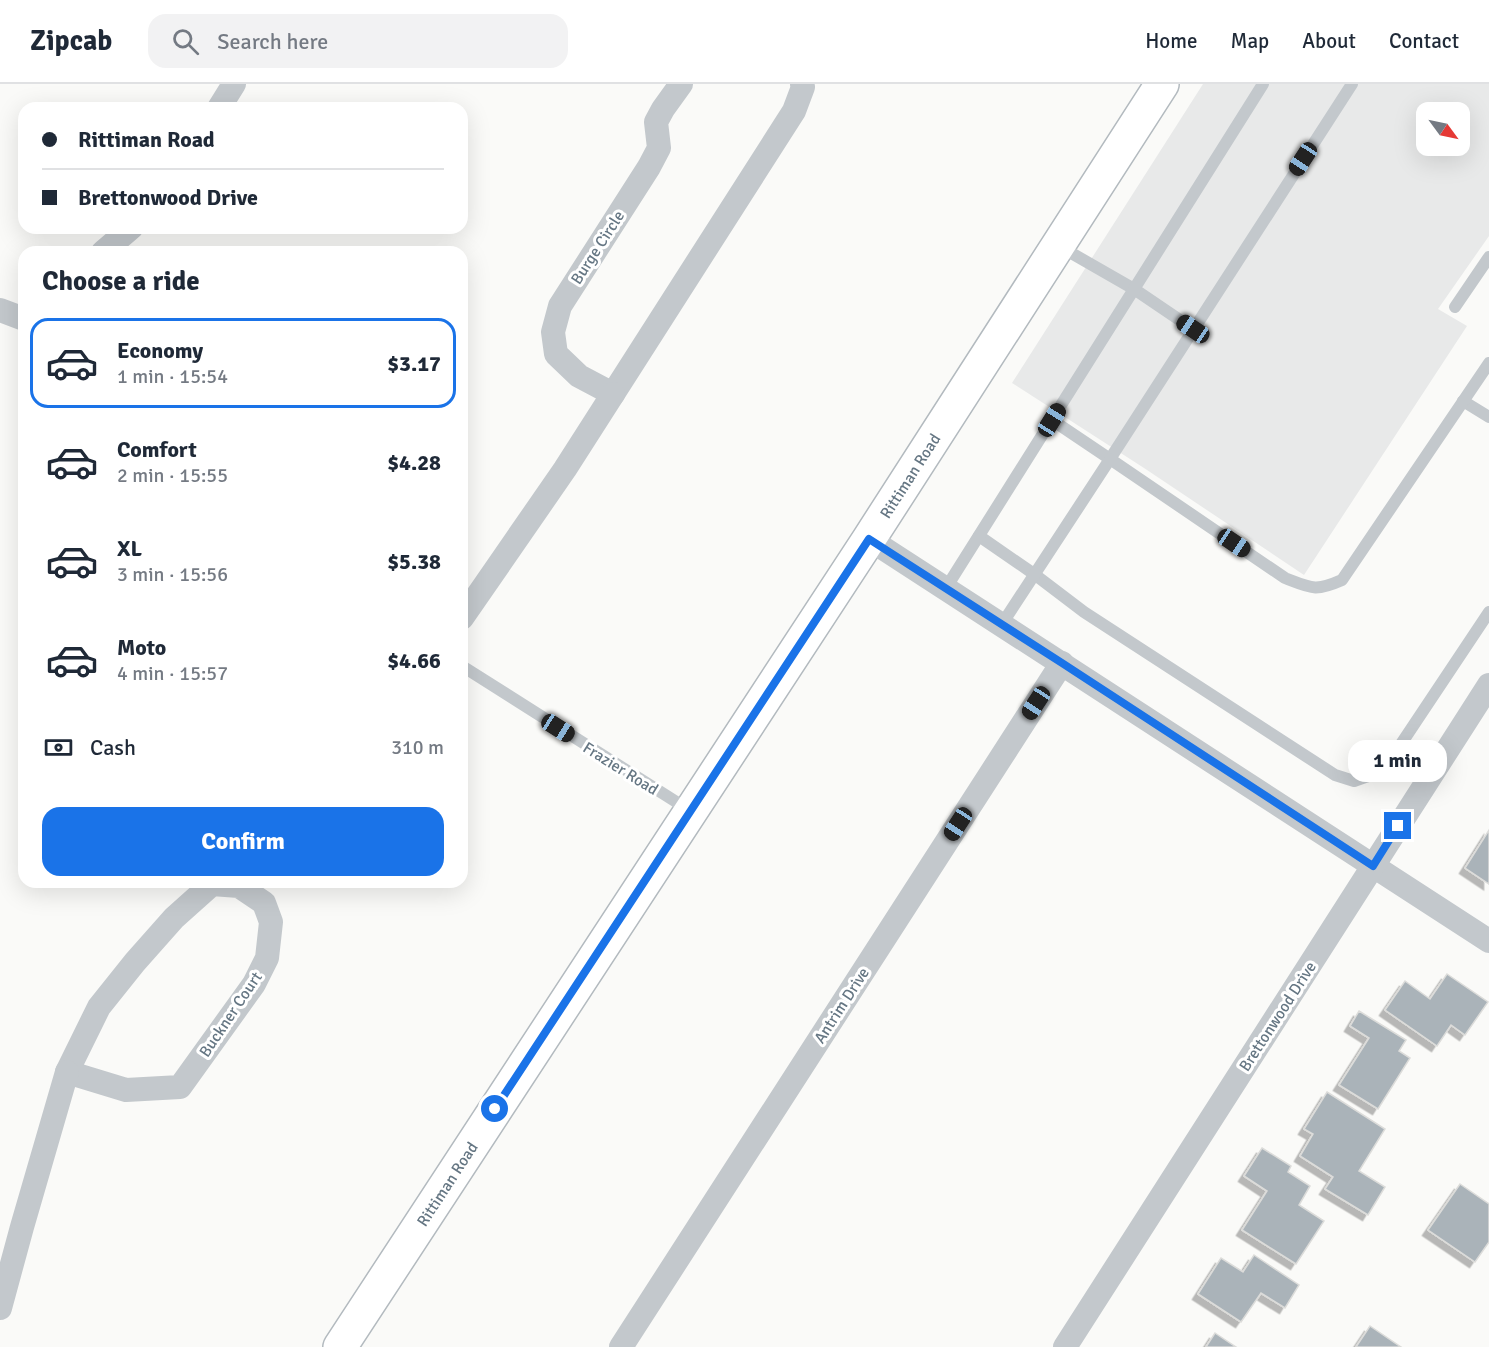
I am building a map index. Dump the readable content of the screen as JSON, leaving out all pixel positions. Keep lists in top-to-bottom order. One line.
{"streets":{"main road":["Rittiman Road"],"street":["Burge Circle","Antrim Drive","Buckner Court","Brettonwood Drive"],"lane":["Frazier Road"]},"crossings":[["Rittiman Road","Frazier Road"]],"north":"bottom right","page":{"header":"Zipcab","search":"Search here","nav":["Home","Map","About","Contact"],"banner":["Rittiman Road","Brettonwood Drive"],"heading":"Choose a ride","list":[{"name":"Economy","note":"1 min · 15:54","value":"$3.17"},{"name":"Comfort","note":"2 min · 15:55","value":"$4.28"},{"name":"XL","note":"3 min · 15:56","value":"$5.38"},{"name":"Moto","note":"4 min · 15:57","value":"$4.66"}],"pay":["Cash","310 m"],"bubble":"1 min","buttons":"Confirm"}}
